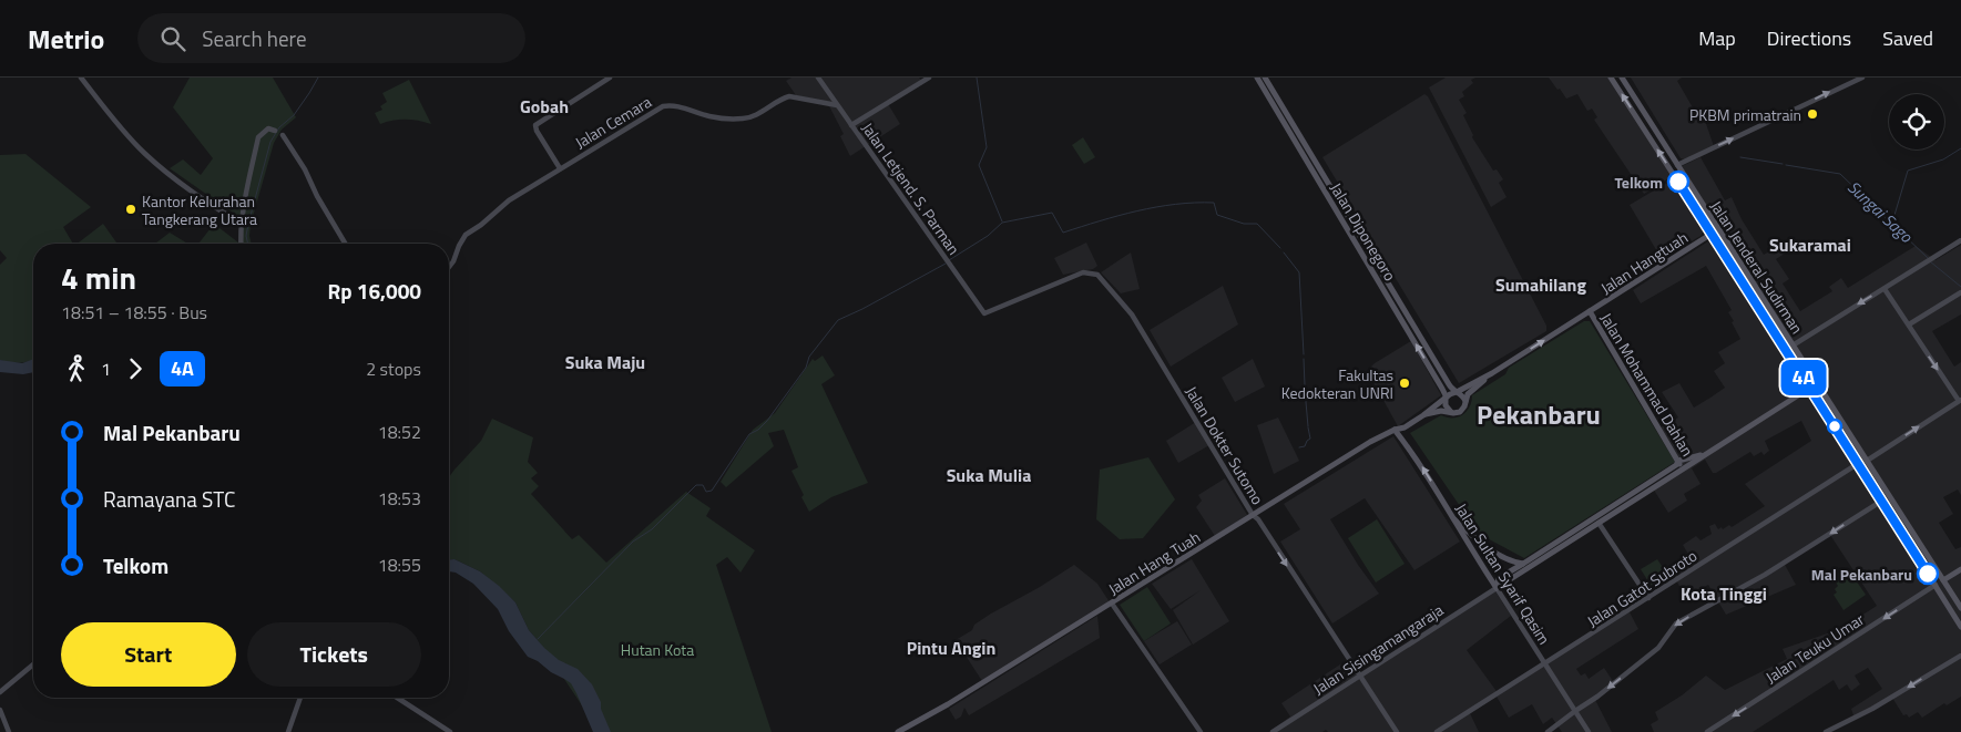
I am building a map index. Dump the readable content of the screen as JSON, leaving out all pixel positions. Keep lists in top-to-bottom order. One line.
{"streets":{"main road":["Jalan Diponegoro","Jalan Hangtuah","Jalan Jenderal Sudirman","Jalan Mohammad Dahlan","Jalan Hang Tuah","Jalan Sultan Syarif Qasim","Jalan Sisingamangaraja"],"street":["Jalan Cemara","Jalan Letjend. S. Parman","Jalan Dokter Sutomo","Jalan Gatot Subroto","Jalan Teuku Umar"]},"crossings":[["Jalan Cemara","Jalan Letjend. S. Parman"],["Jalan Letjend. S. Parman","Jalan Dokter Sutomo"],["Jalan Diponegoro","Jalan Hang Tuah"],["Jalan Hangtuah","Jalan Jenderal Sudirman"],["Jalan Hangtuah","Jalan Mohammad Dahlan"],["Jalan Jenderal Sudirman","Jalan Gatot Subroto"],["Jalan Jenderal Sudirman","Jalan Teuku Umar"],["Jalan Jenderal Sudirman","Jalan Sisingamangaraja"],["Jalan Mohammad Dahlan","Jalan Sisingamangaraja"],["Jalan Dokter Sutomo","Jalan Hang Tuah"],["Jalan Dokter Sutomo","Jalan Sisingamangaraja"],["Jalan Hang Tuah","Jalan Sultan Syarif Qasim"],["Jalan Sultan Syarif Qasim","Jalan Gatot Subroto"],["Jalan Sultan Syarif Qasim","Jalan Sisingamangaraja"]],"one_way":["Jalan Teuku Umar"],"districts":["Gobah","Sukaramai","Sumahilang","Suka Maju","Pekanbaru","Suka Mulia","Kota Tinggi","Pintu Angin"],"water":["Sungai Sago"],"parks":["Hutan Kota"],"places":["PKBM primatrain","Telkom","Kantor Kelurahan Tangkerang Utara","Fakultas Kedokteran UNRI","Mal Pekanbaru"],"lines":["bus line 4A"],"page":{"header":"Metrio","search":"Search here","nav":["Map","Directions","Saved"],"on_map":"4A","heading":["4 min","18:51 – 18:55 · Bus","Rp 16,000"],"legs":["1","4A","2 stops"],"list":[{"name":"Mal Pekanbaru","value":"18:52"},{"name":"Ramayana STC","value":"18:53"},{"name":"Telkom","value":"18:55"}],"buttons":["Start","Tickets"]}}
